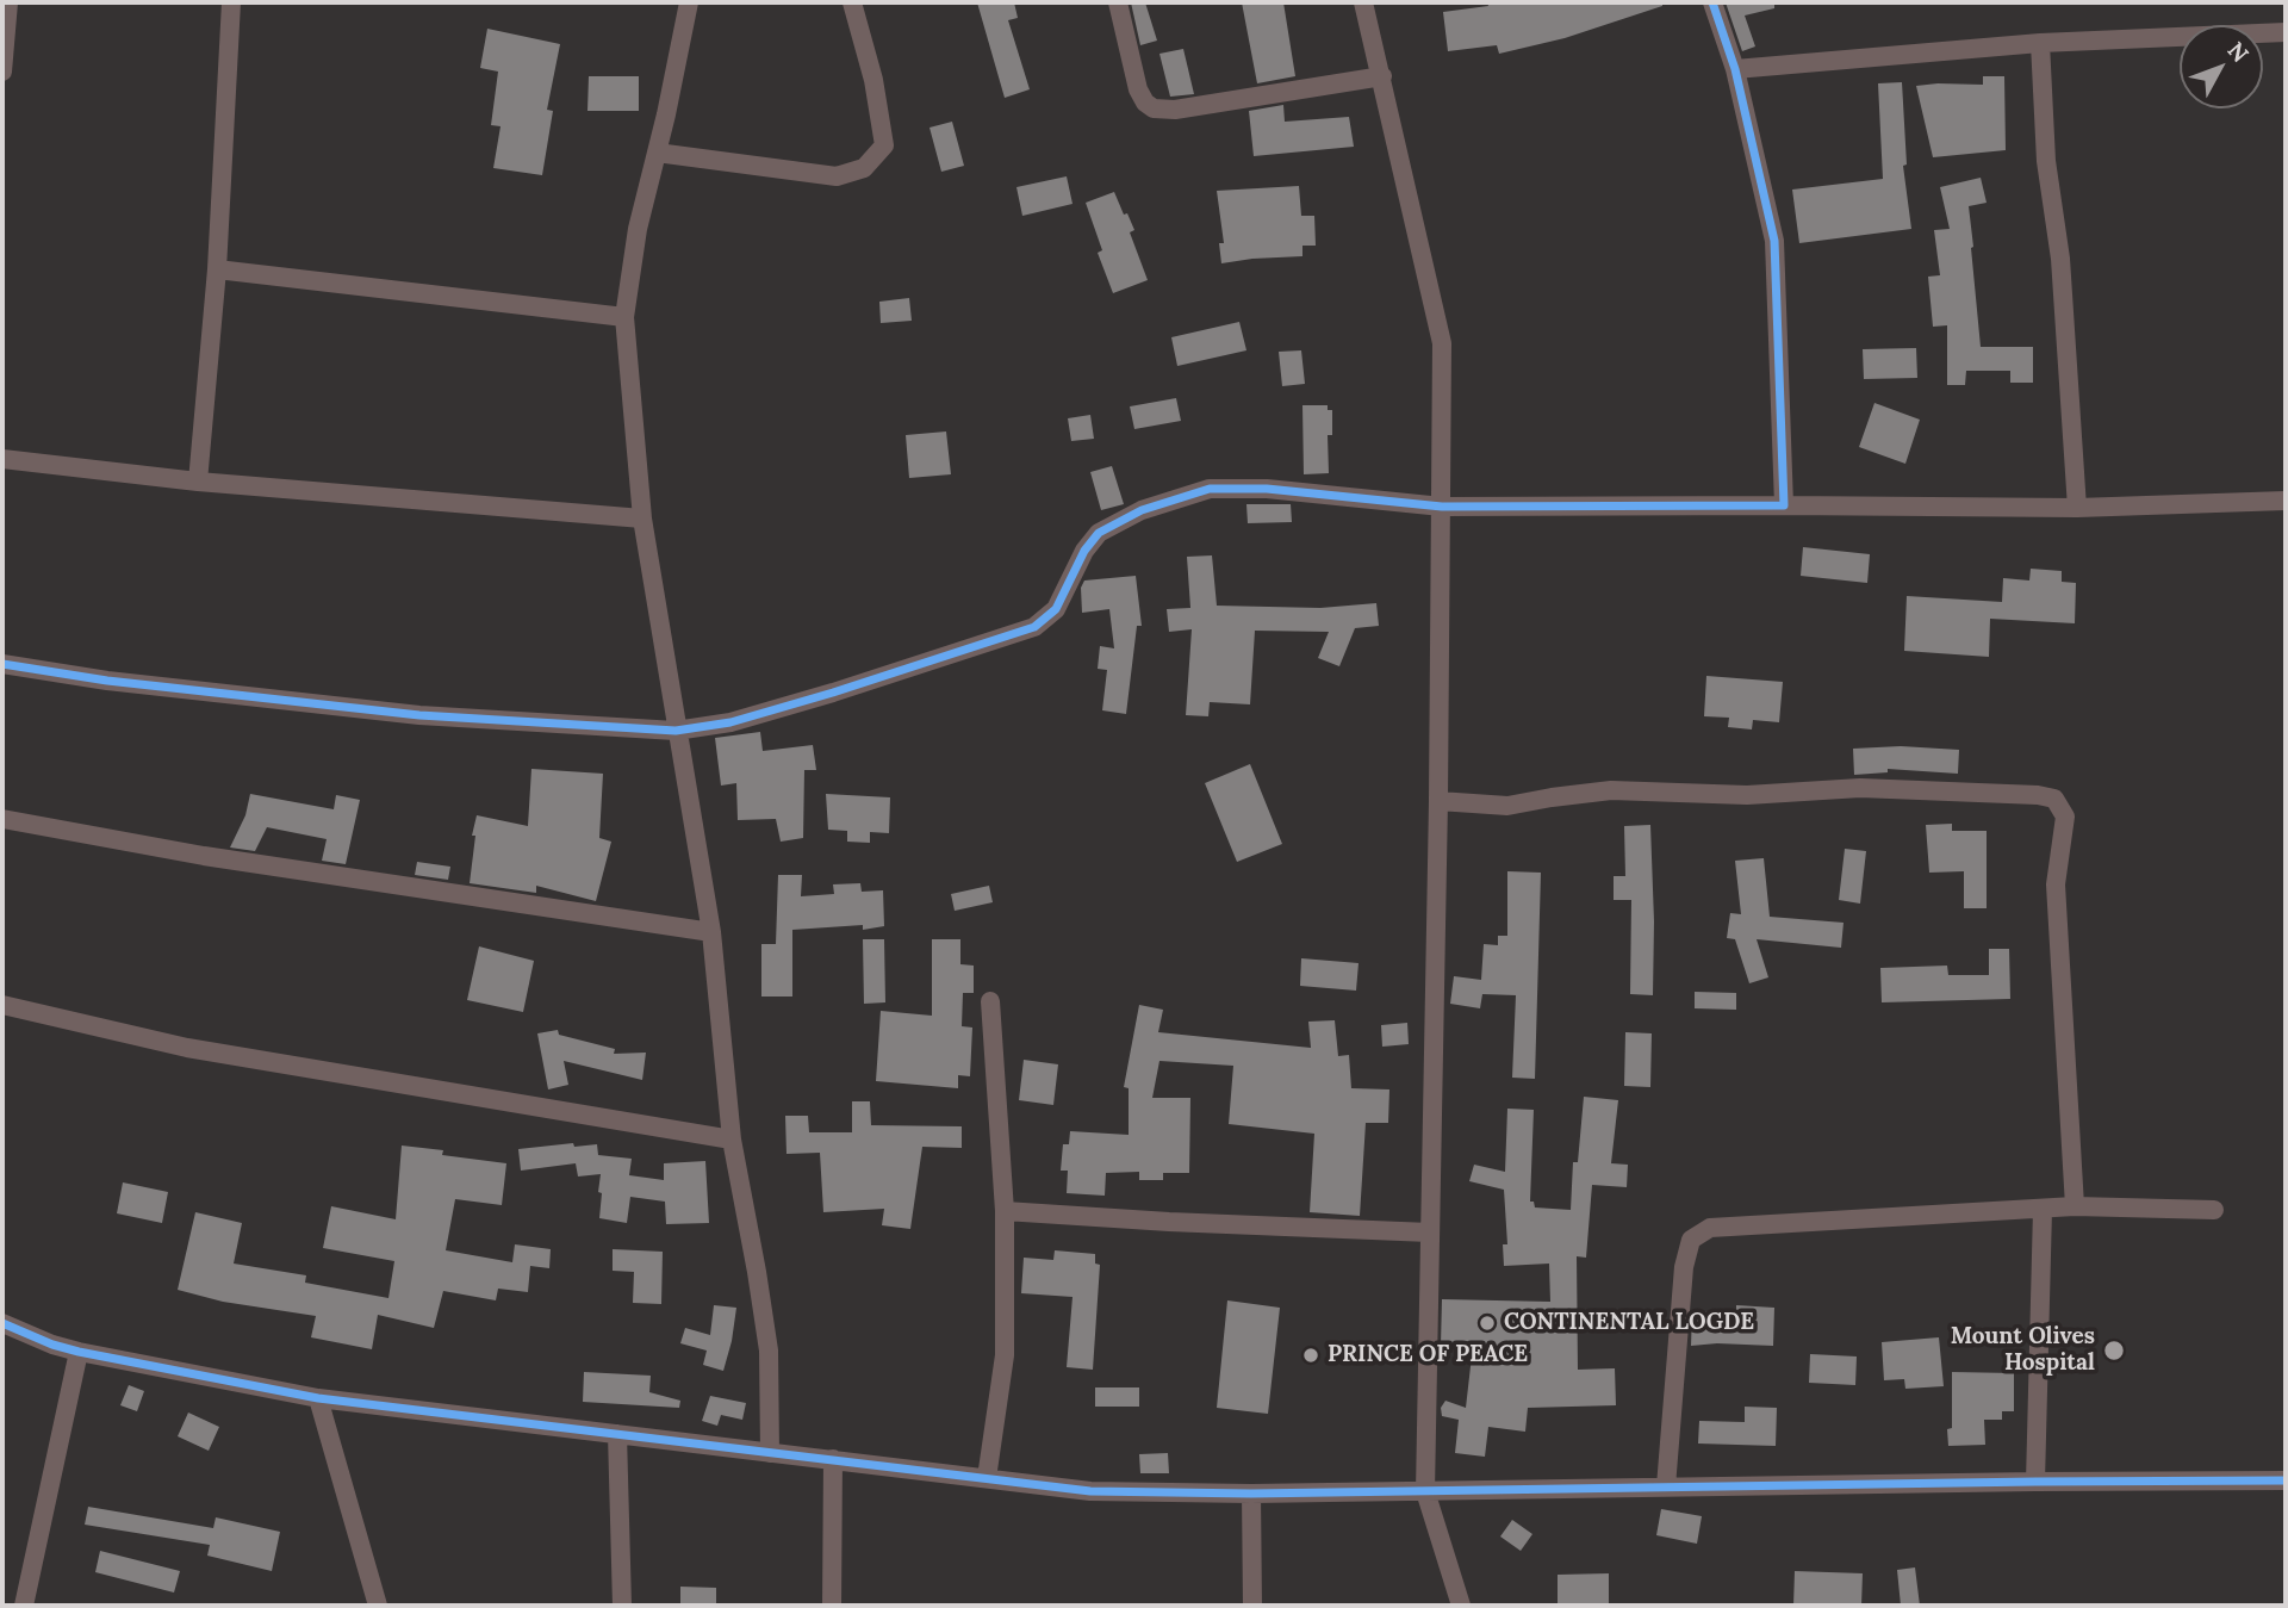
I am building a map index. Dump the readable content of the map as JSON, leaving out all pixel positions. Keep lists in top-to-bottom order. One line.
{"places":["CONTINENTAL LOGDE","Mount Olives Hospital","PRINCE OF PEACE"],"north":"top right"}
